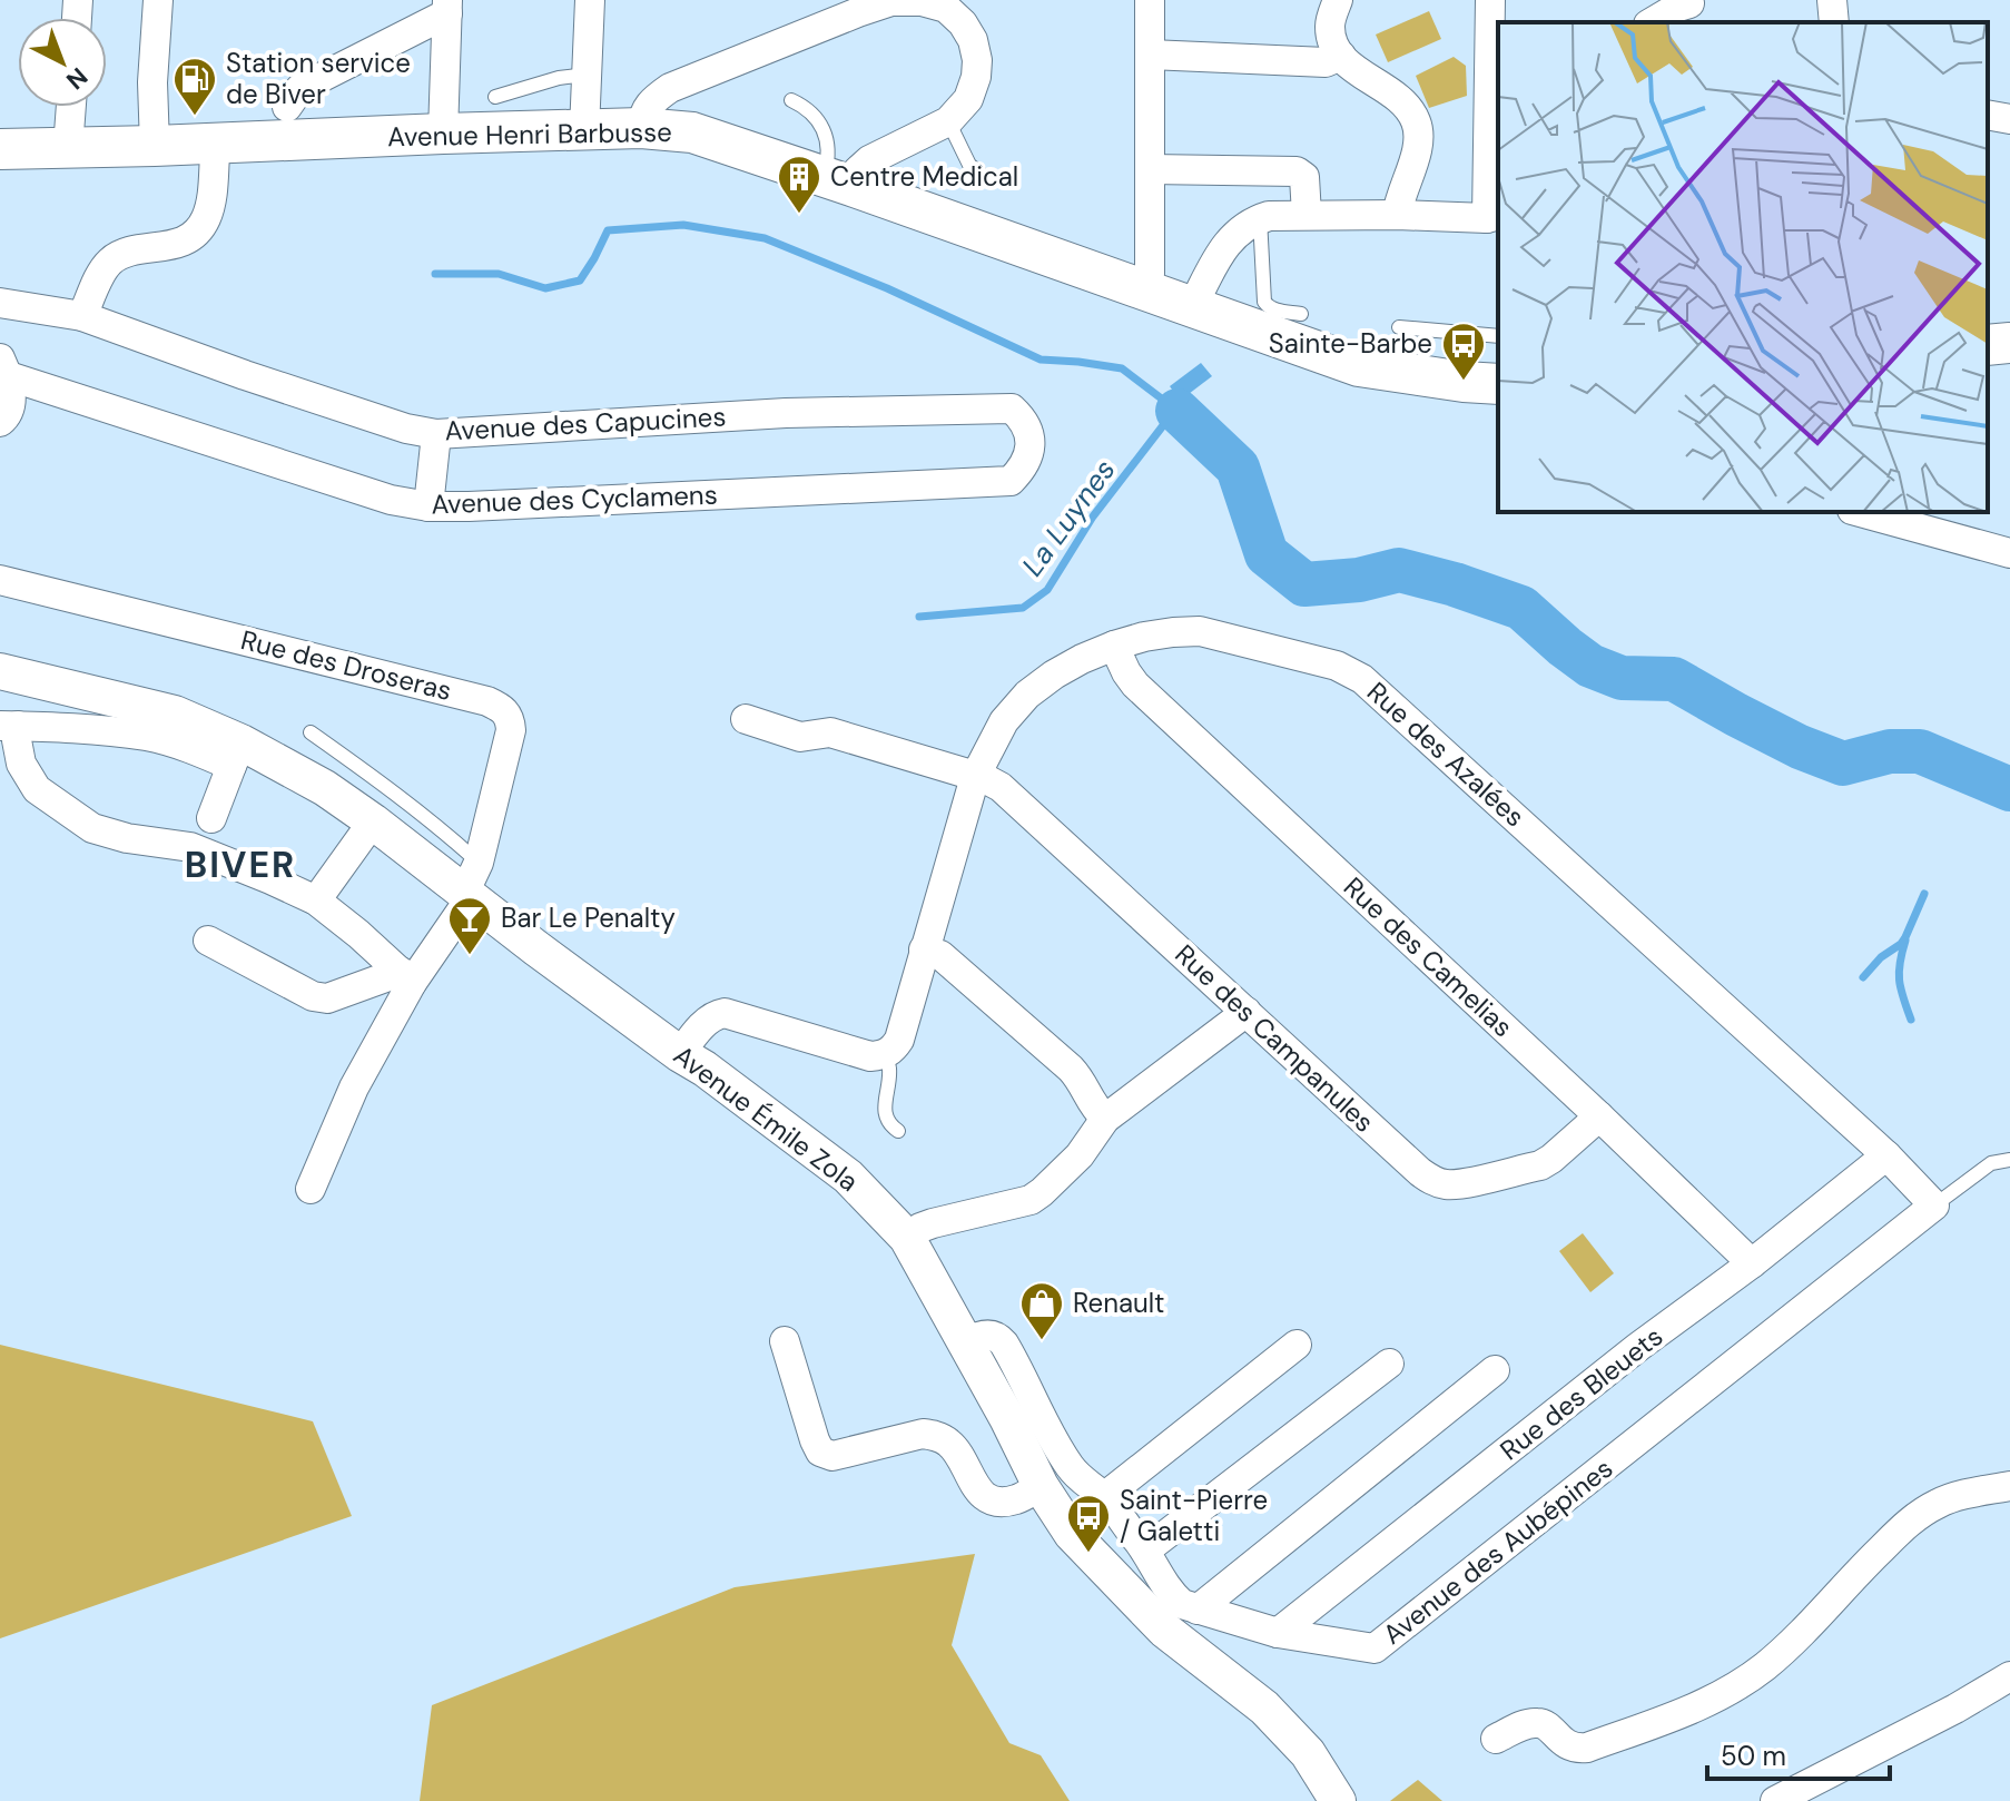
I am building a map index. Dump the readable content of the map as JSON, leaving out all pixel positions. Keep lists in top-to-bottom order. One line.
{"streets":{"main road":["Avenue Henri Barbusse"],"street":["Avenue des Capucines","Avenue des Cyclamens","Rue des Droseras","Rue des Azalées","Rue des Camelias","Rue des Campanules","Avenue Émile Zola","Rue des Bleuets","Avenue des Aubépines"]},"crossings":[["Avenue des Capucines","Avenue des Cyclamens"],["Rue des Droseras","Avenue Émile Zola"],["Rue des Azalées","Rue des Camelias"],["Rue des Azalées","Rue des Campanules"],["Rue des Azalées","Rue des Bleuets"],["Rue des Azalées","Avenue des Aubépines"],["Rue des Camelias","Rue des Campanules"],["Rue des Camelias","Rue des Bleuets"],["Avenue Émile Zola","Avenue des Aubépines"],["Rue des Bleuets","Avenue des Aubépines"]],"districts":["BIVER"],"water":["La Luynes"],"places":{"fuel station":["Station service de Biver"],"building":["Centre Medical"],"bus stop":["Sainte-Barbe","Saint-Pierre / Galetti"],"bar":["Bar Le Penalty"],"shop":["Renault"]},"scale_bar":"50 m","north":"bottom right"}
